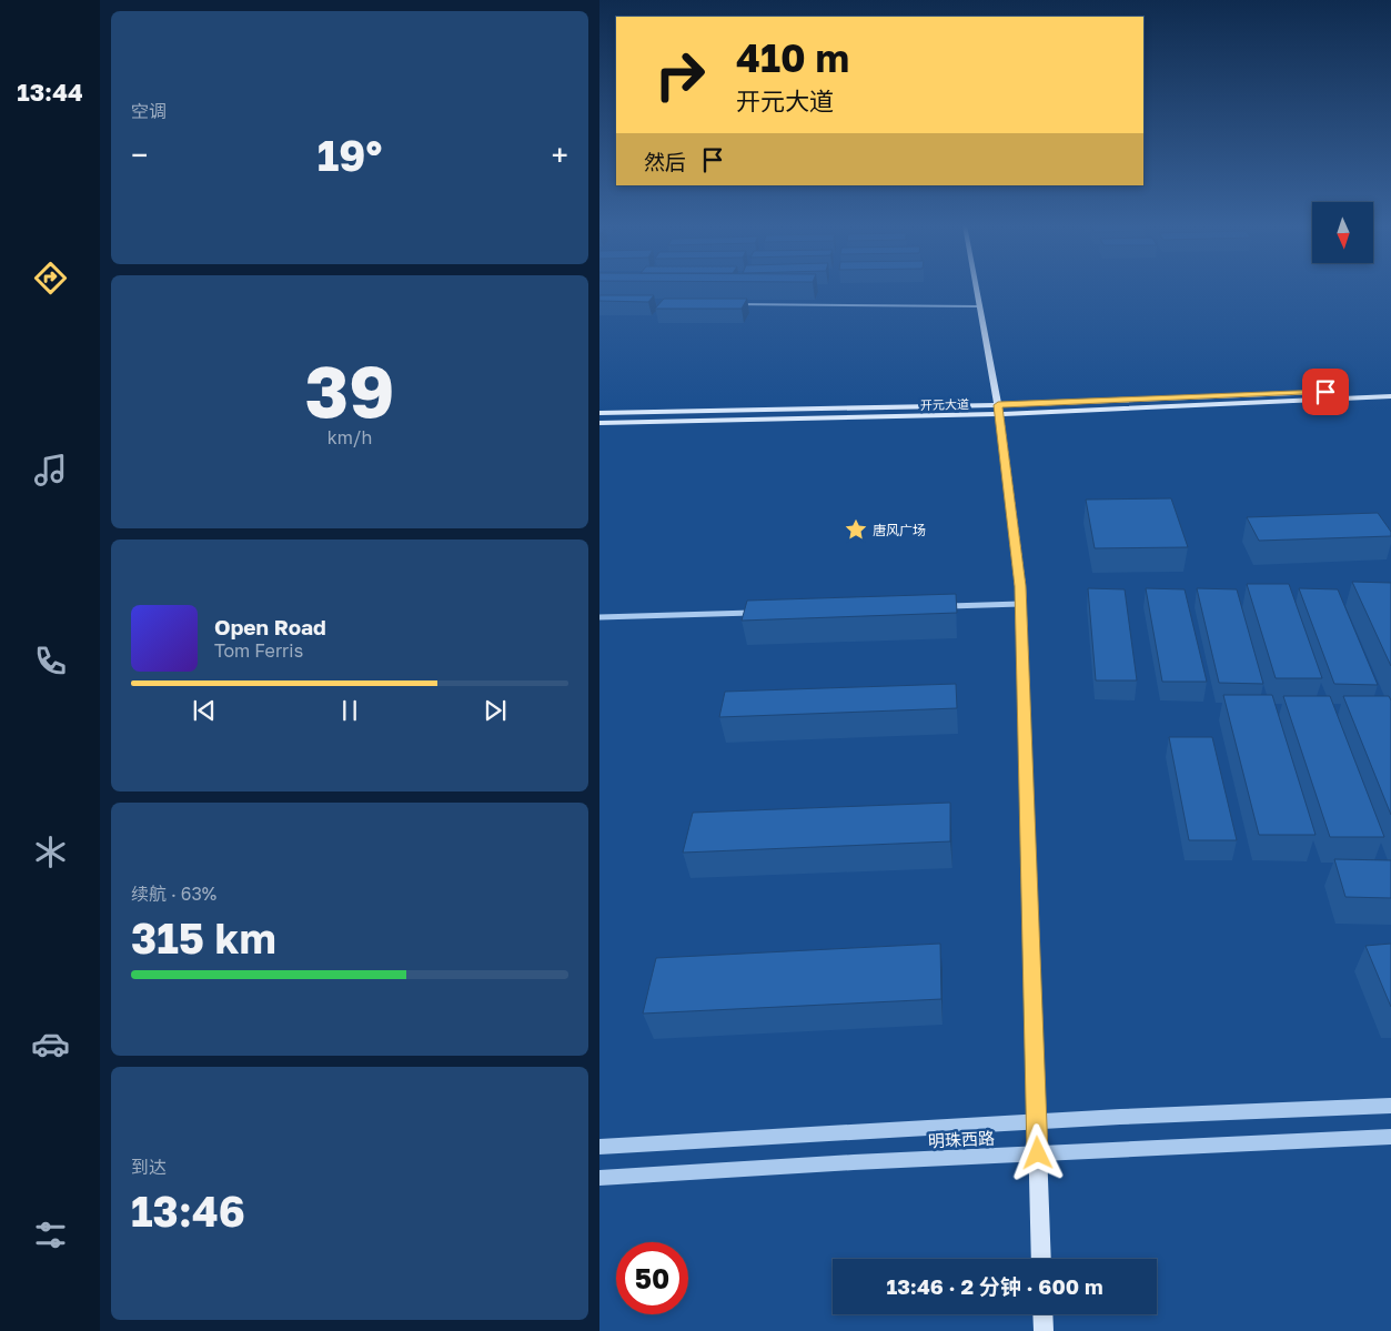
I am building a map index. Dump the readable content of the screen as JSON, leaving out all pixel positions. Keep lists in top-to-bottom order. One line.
{"streets":{"main road":["开元大道"],"street":["明珠西路"]},"places":{"place":["唐风广场"]},"north":"bottom","page":{"tabs":"13:44","tile":["空调",["39","km/h"],["续航 · 63%","315 km"],["到达","13:46"]],"turn":["410 m","开元大道"],"heat":["−","19°","+"],"then":"然后","song":["Open Road","Tom Ferris"],"limit":"50","trip":"13:46 · 2 分钟 · 600 m"}}
